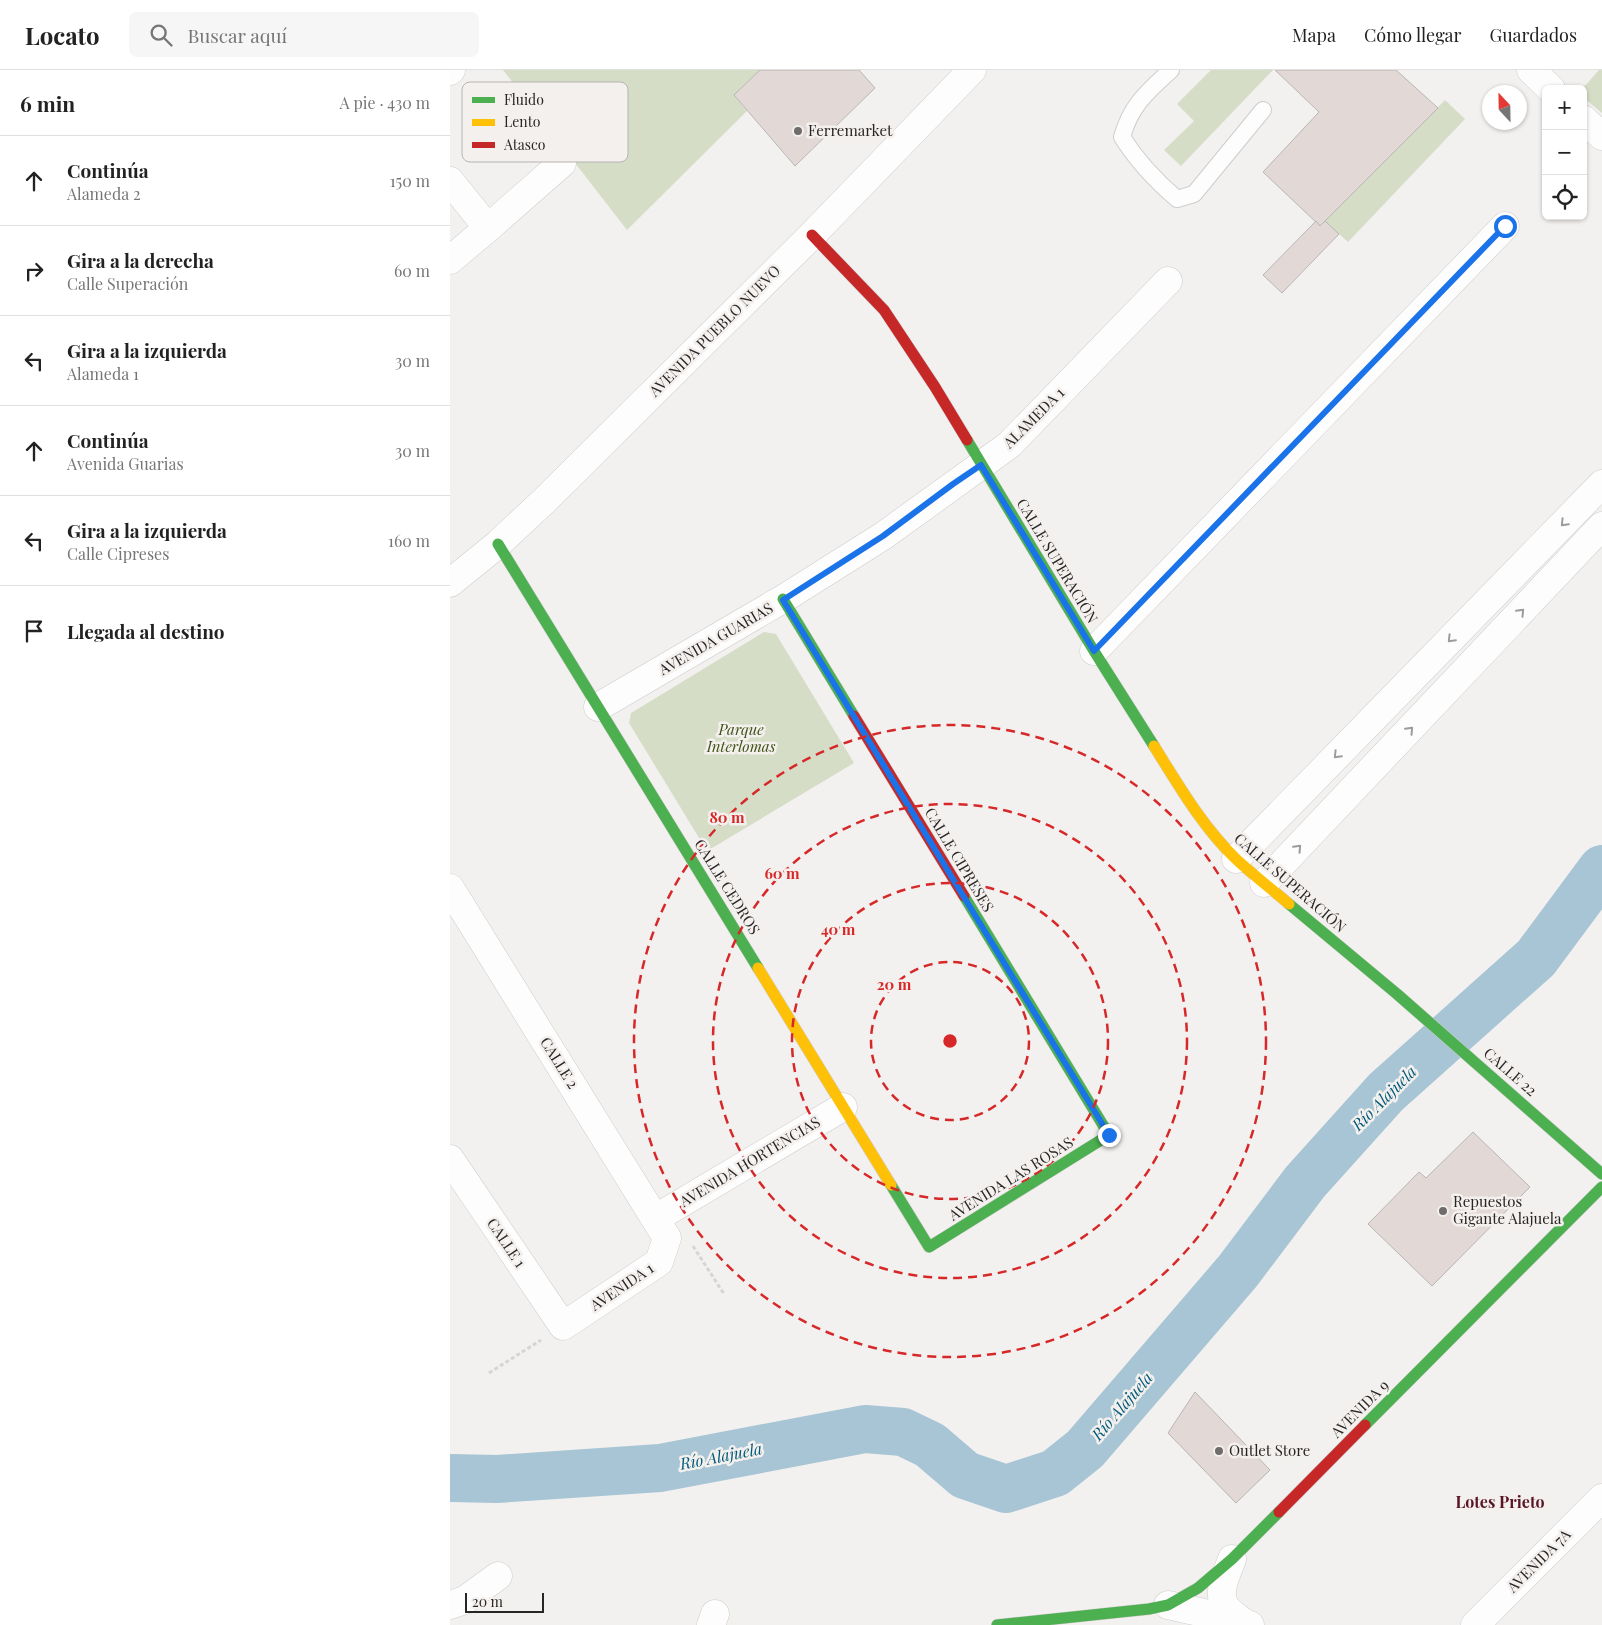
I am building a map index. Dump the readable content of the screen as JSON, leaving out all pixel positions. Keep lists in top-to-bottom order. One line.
{"streets":{"street":["AVENIDA PUEBLO NUEVO","ALAMEDA 1","CALLE SUPERACIÓN","AVENIDA GUARIAS","CALLE CIPRESES","CALLE CEDROS","CALLE 2","CALLE 22","AVENIDA HORTENCIAS","AVENIDA LAS ROSAS","CALLE 1","AVENIDA 1","AVENIDA 9","AVENIDA 7A"]},"crossings":[["AVENIDA PUEBLO NUEVO","CALLE SUPERACIÓN"],["AVENIDA PUEBLO NUEVO","CALLE CEDROS"],["ALAMEDA 1","CALLE SUPERACIÓN"],["ALAMEDA 1","AVENIDA GUARIAS"],["CALLE SUPERACIÓN","CALLE 22"],["AVENIDA GUARIAS","CALLE CIPRESES"],["AVENIDA GUARIAS","CALLE CEDROS"],["CALLE CIPRESES","AVENIDA LAS ROSAS"],["CALLE CEDROS","AVENIDA HORTENCIAS"],["CALLE CEDROS","AVENIDA LAS ROSAS"],["CALLE 2","AVENIDA HORTENCIAS"],["CALLE 2","AVENIDA 1"],["AVENIDA HORTENCIAS","AVENIDA 1"],["CALLE 1","AVENIDA 1"]],"districts":["Lotes Prieto"],"water":["Río Alajuela"],"parks":["Parque Interlomas"],"places":["Ferremarket","Repuestos Gigante Alajuela","Outlet Store"],"legend":["Fluido","Lento","Atasco"],"scale_bar":"20 m","north":"top","page":{"header":"Locato","search":"Buscar aquí","nav":["Mapa","Cómo llegar","Guardados"],"heading":["6 min","A pie · 430 m"],"map_buttons":["+","−"],"list":[["Continúa","Alameda 2","150 m"],["Gira a la derecha","Calle Superación","60 m"],["Gira a la izquierda","Alameda 1","30 m"],["Continúa","Avenida Guarias","30 m"],["Gira a la izquierda","Calle Cipreses","160 m"],"Llegada al destino"],"scale":"20 m"},"rings":["80 m","60 m","40 m","20 m"]}
